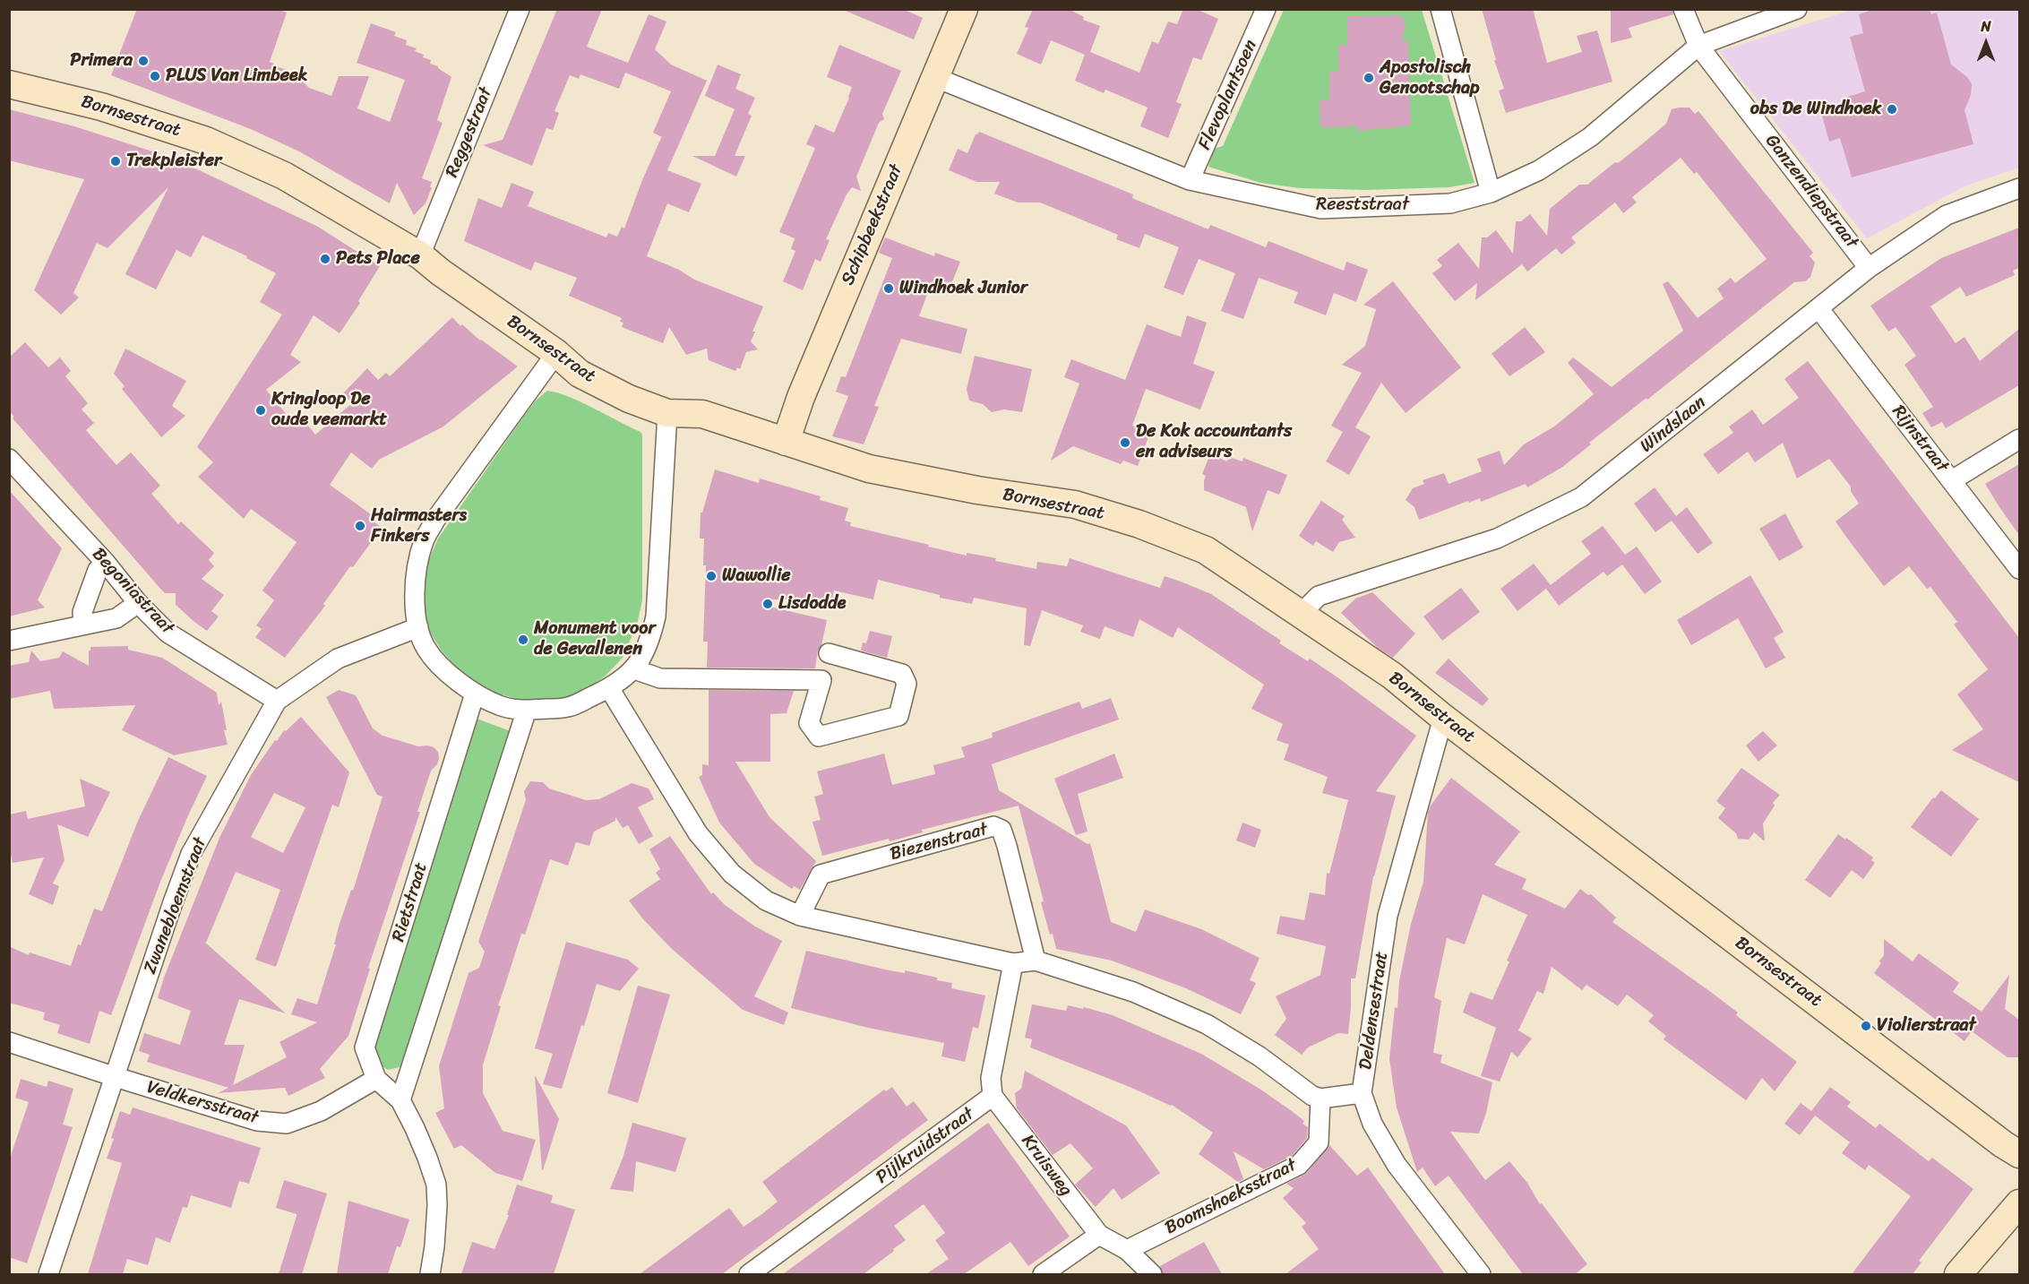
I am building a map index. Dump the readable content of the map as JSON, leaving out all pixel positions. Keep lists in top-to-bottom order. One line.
{"streets":{"street":["Flevoplantsoen","Bornsestraat","Reggestraat","Ganzendiepstraat","Reeststraat","Schipbeekstraat","Windslaan","Rijnstraat","Begoniastraat","Biezenstraat","Rietstraat","Zwanebloemstraat","Deldensestraat","Veldkersstraat","Pijlkruidstraat","Kruisweg","Boomshoeksstraat"]},"crossings":[["Flevoplantsoen","Reeststraat"],["Bornsestraat","Reggestraat"],["Bornsestraat","Schipbeekstraat"],["Bornsestraat","Windslaan"],["Bornsestraat","Deldensestraat"],["Ganzendiepstraat","Reeststraat"],["Ganzendiepstraat","Windslaan"],["Reeststraat","Schipbeekstraat"],["Windslaan","Rijnstraat"],["Begoniastraat","Zwanebloemstraat"],["Rietstraat","Veldkersstraat"],["Zwanebloemstraat","Veldkersstraat"],["Pijlkruidstraat","Kruisweg"]],"places":["Primera","PLUS Van Limbeek","Apostolisch Genootschap","obs De Windhoek","Trekpleister","Pets Place","Windhoek Junior","Kringloop De oude veemarkt","De Kok accountants en adviseurs","Hairmasters Finkers","Wawollie","Lisdodde","Monument voor de Gevallenen","Violierstraat"],"north":"top"}
